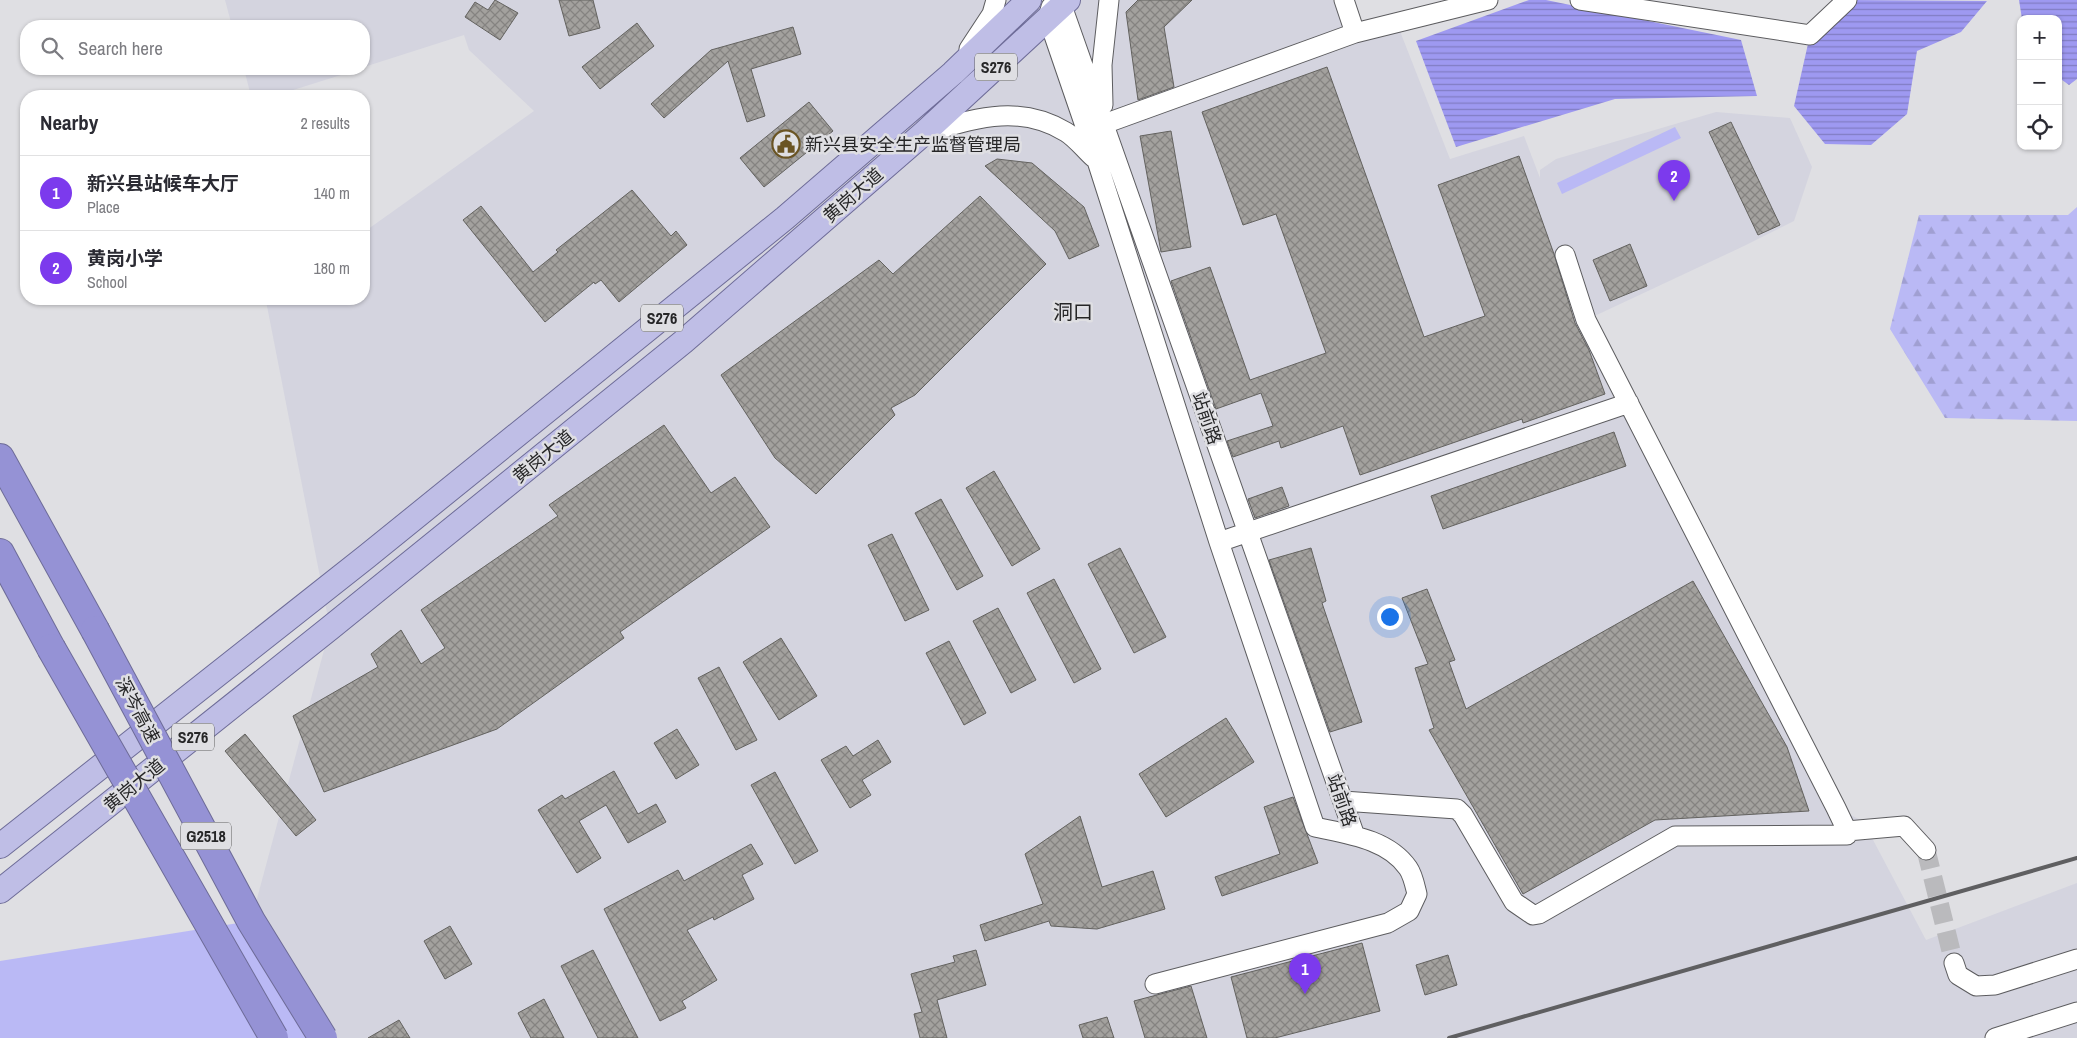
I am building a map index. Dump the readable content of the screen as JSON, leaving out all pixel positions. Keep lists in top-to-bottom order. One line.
{"streets":{"highway":["深岑高速","G2518"],"main road":["S276","黄岗大道"],"street":["站前路"]},"crossings":[["黄岗大道","站前路"]],"districts":["洞口"],"places":{"public building":["新兴县安全生产监督管理局"]},"page":{"map_buttons":["+","−"],"search":"Search here","heading":["Nearby","2 results"],"list":[{"mark":"1","name":"新兴县站候车大厅","note":"Place","value":"140 m"},{"mark":"2","name":"黄岗小学","note":"School","value":"180 m"}],"pins":["2","1"]}}
